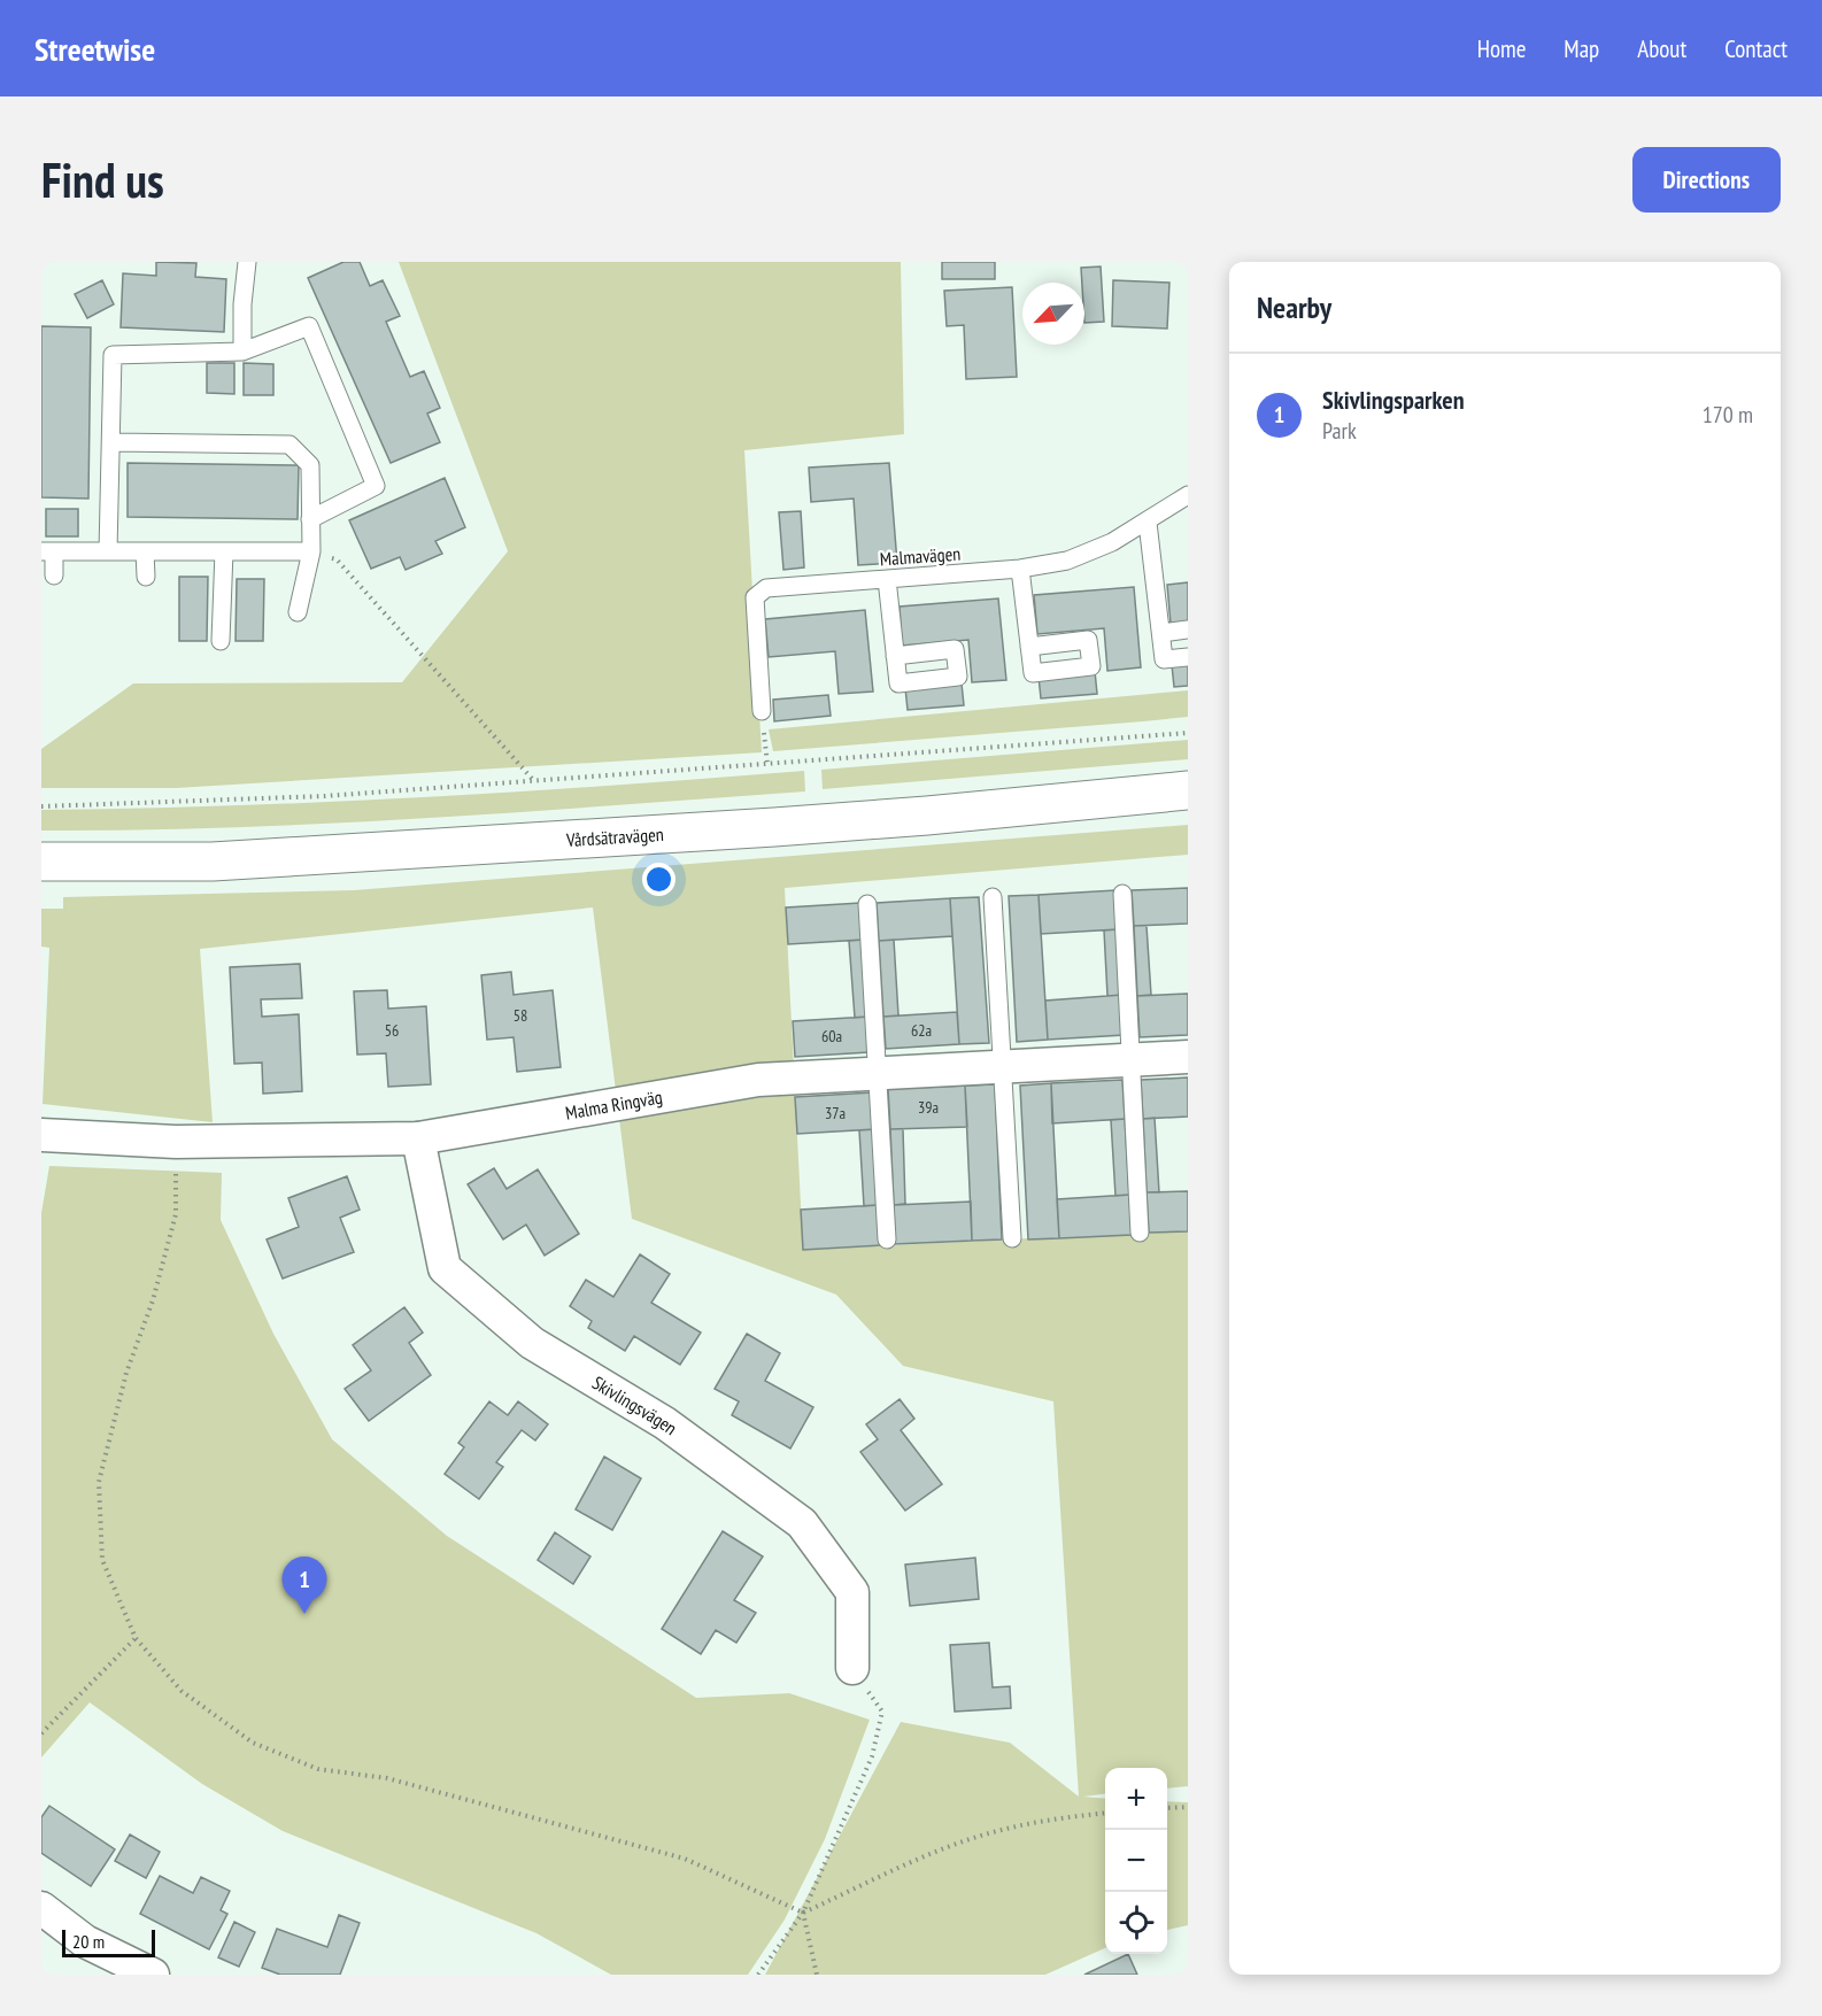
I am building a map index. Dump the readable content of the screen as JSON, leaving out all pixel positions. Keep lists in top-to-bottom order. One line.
{"streets":{"main road":["Vårdsätravägen"],"street":["Malma Ringväg","Skivlingsvägen"],"lane":["Malmavägen"]},"crossings":[["Malma Ringväg","Skivlingsvägen"]],"house_numbers":["58","56","62a","60a","39a","37a"],"scale_bar":"20 m","north":"bottom left","page":{"header":"Streetwise","nav":["Home","Map","About","Contact"],"buttons":"Directions","title":"Find us","heading":"Nearby","list":[{"mark":"1","name":"Skivlingsparken","note":"Park","value":"170 m"}],"pins":"1","map_buttons":["+","−"],"scale":"20 m"}}
